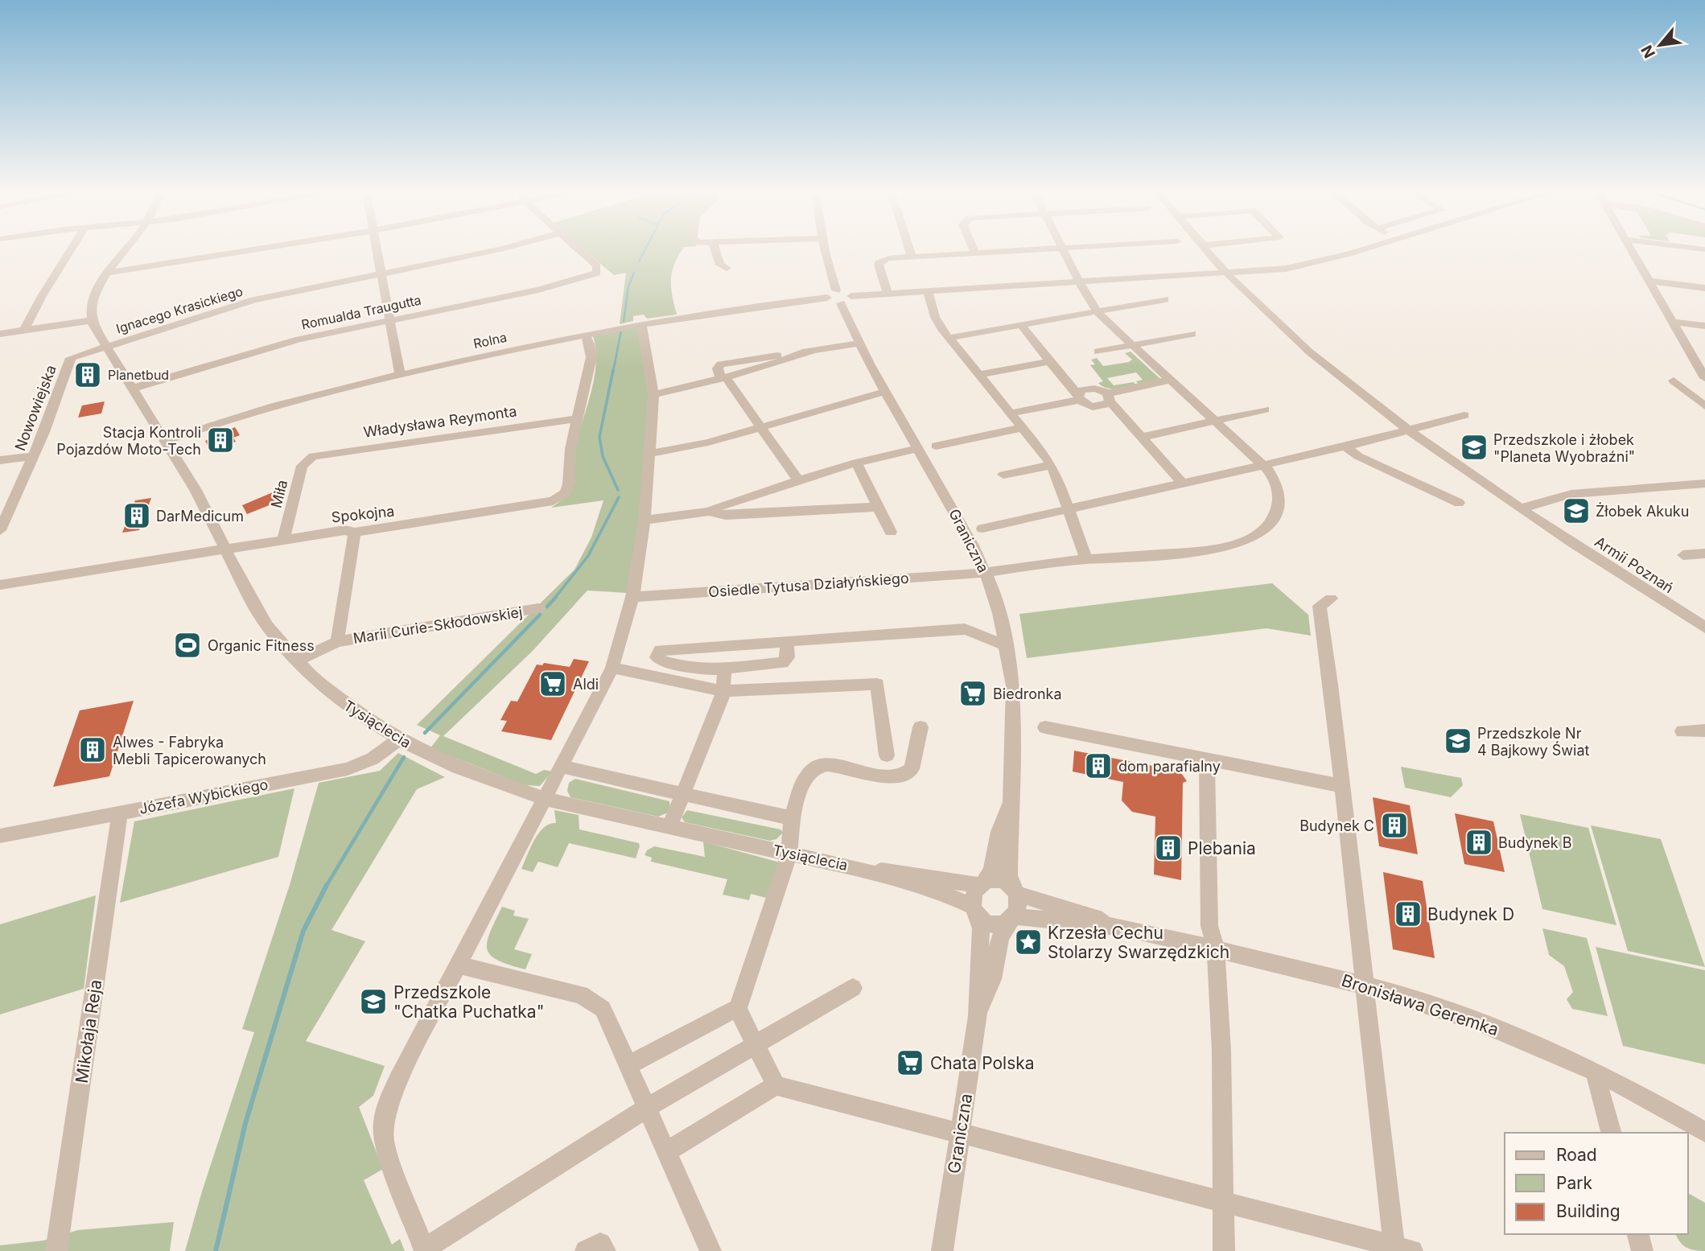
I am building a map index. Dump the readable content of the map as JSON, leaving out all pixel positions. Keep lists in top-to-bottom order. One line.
{"streets":{"street":["Ignacego Krasickiego","Romualda Traugutta","Rolna","Nowowiejska","Władysława Reymonta","Miła","Spokojna","Graniczna","Armii Poznań","Osiedle Tytusa Działyńskiego","Marii Curie-Skłodowskiej","Tysiąclecia","Józefa Wybickiego","Bronisława Geremka","Mikołaja Reja"]},"crossings":[["Ignacego Krasickiego","Nowowiejska"],["Ignacego Krasickiego","Tysiąclecia"],["Romualda Traugutta","Tysiąclecia"],["Rolna","Spokojna"],["Rolna","Graniczna"],["Rolna","Tysiąclecia"],["Nowowiejska","Tysiąclecia"],["Władysława Reymonta","Miła"],["Władysława Reymonta","Spokojna"],["Miła","Spokojna"],["Spokojna","Marii Curie-Skłodowskiej"],["Spokojna","Tysiąclecia"],["Graniczna","Osiedle Tytusa Działyńskiego"],["Graniczna","Tysiąclecia"],["Graniczna","Bronisława Geremka"],["Marii Curie-Skłodowskiej","Tysiąclecia"],["Tysiąclecia","Józefa Wybickiego"],["Tysiąclecia","Bronisława Geremka"],["Józefa Wybickiego","Mikołaja Reja"]],"places":{"building":["Planetbud","Stacja Kontroli Pojazdów Moto-Tech","DarMedicum","Alwes - Fabryka Mebli Tapicerowanych","dom parafialny","Budynek C","Budynek B","Plebania","Budynek D"],"school or university":["Przedszkole i żłobek \"Planeta Wyobraźni\"","Żłobek Akuku","Przedszkole Nr 4 Bajkowy Świat","Przedszkole \"Chatka Puchatka\""],"sports":["Organic Fitness"],"supermarket":["Aldi","Biedronka","Chata Polska"],"place":["Krzesła Cechu Stolarzy Swarzędzkich"]},"legend":["Road","Park","Building"],"north":"bottom left"}
